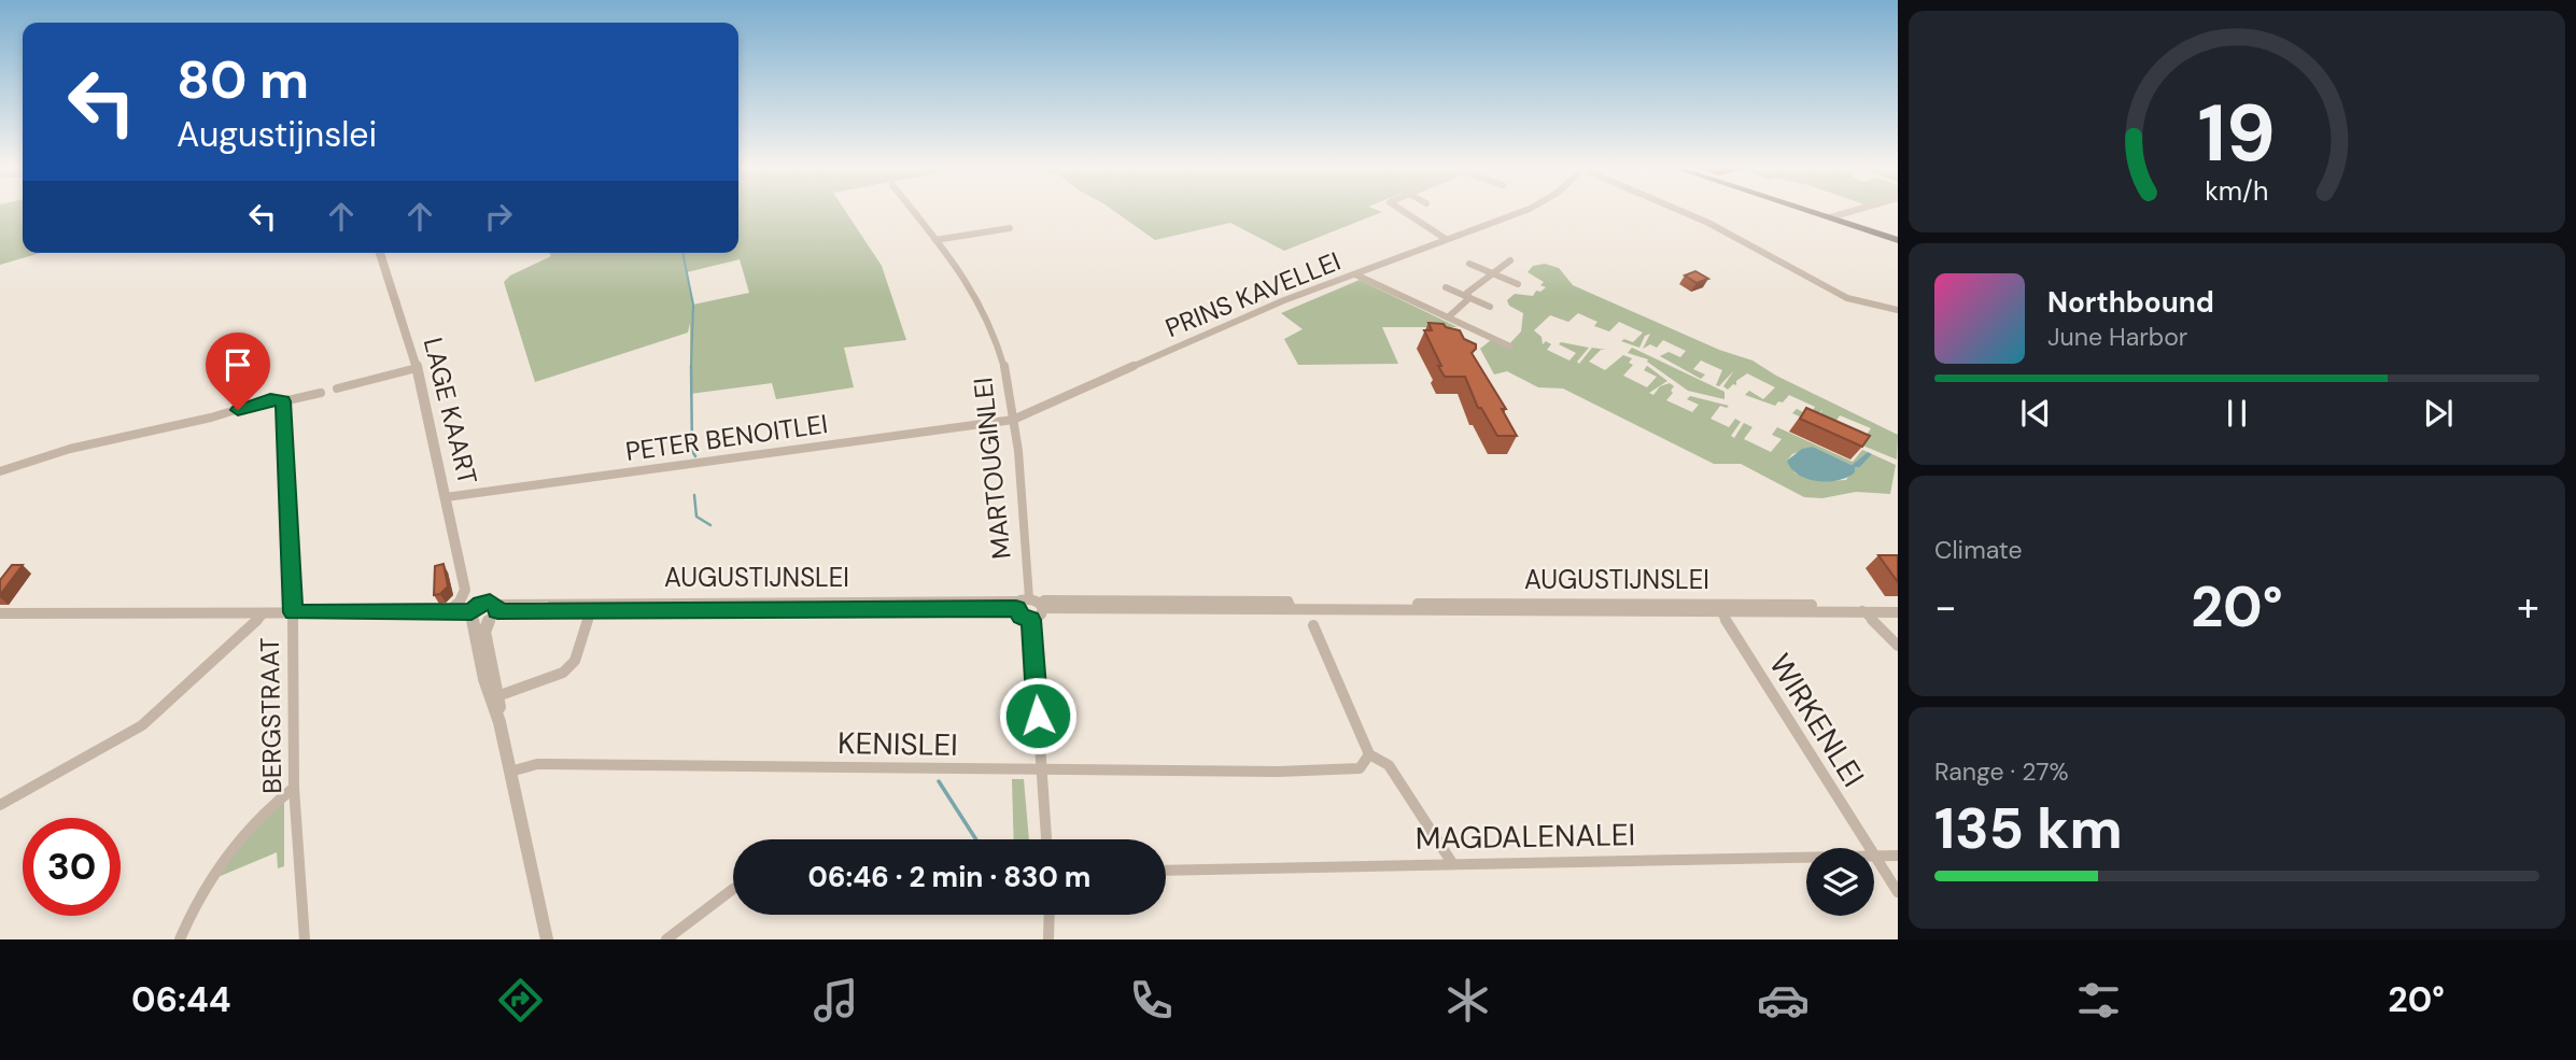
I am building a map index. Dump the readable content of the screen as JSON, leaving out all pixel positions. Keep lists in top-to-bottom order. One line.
{"streets":{"street":["PRINS KAVELLEI","LAGE KAART","PETER BENOITLEI","MARTOUGINLEI","AUGUSTIJNSLEI","BERGSTRAAT","WIRKENLEI","KENISLEI","MAGDALENALEI"]},"crossings":[["PRINS KAVELLEI","PETER BENOITLEI"],["PRINS KAVELLEI","MARTOUGINLEI"],["LAGE KAART","PETER BENOITLEI"],["PETER BENOITLEI","MARTOUGINLEI"],["MARTOUGINLEI","AUGUSTIJNSLEI"],["AUGUSTIJNSLEI","WIRKENLEI"]],"page":{"turn":["80 m","Augustijnslei"],"song":["Northbound","June Harbor"],"tile":["Climate",["Range · 27%","135 km"]],"heat":["−","20°","+"],"limit":"30","trip":"06:46 · 2 min · 830 m","tabs":["06:44","20°"],"gauge":["19","km/h"]}}
